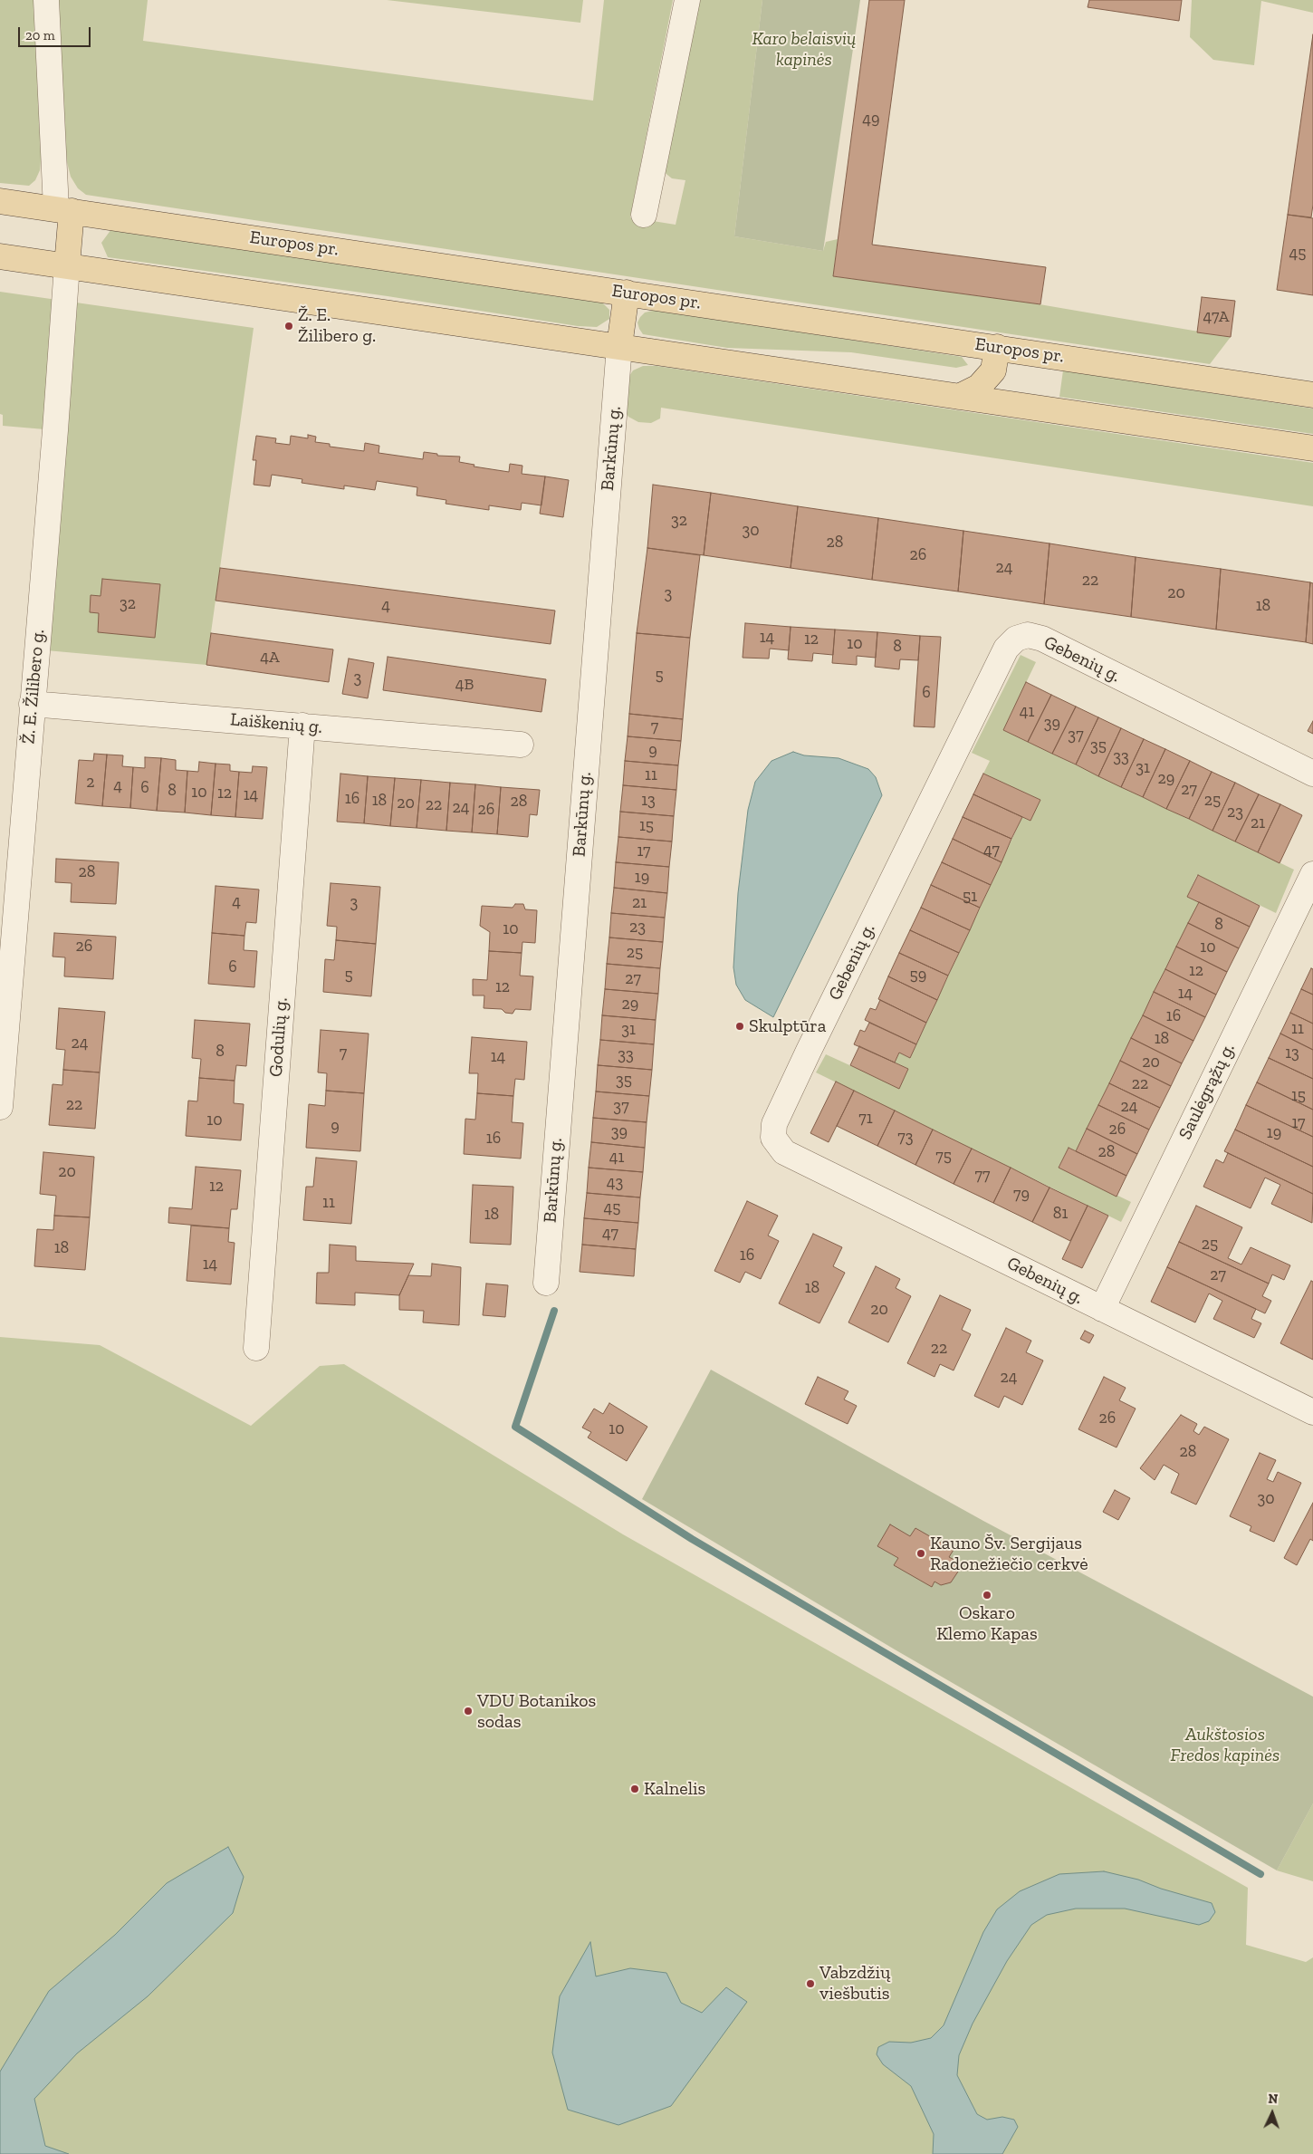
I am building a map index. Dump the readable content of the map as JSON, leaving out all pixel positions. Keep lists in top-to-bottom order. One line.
{"streets":{"main road":["Europos pr."],"street":["Barkūnų g.","Gebenių g.","Ž. E. Žilibero g.","Laiškenių g.","Godulių g.","Saulėgrąžų g."]},"crossings":[["Gebenių g.","Saulėgrąžų g."],["Ž. E. Žilibero g.","Laiškenių g."],["Laiškenių g.","Godulių g."]],"parks":["Karo belaisvių kapinės","Aukštosios Fredos kapinės"],"places":["Ž. E. Žilibero g.","Skulptūra","Kauno Šv. Sergijaus Radonežiečio cerkvė","Oskaro Klemo Kapas","VDU Botanikos sodas","Kalnelis","Vabzdžių viešbutis"],"house_numbers":["49","45","47A","32","30","28","26","24","22","20","3","32","4","18","14","12","10","8","4A","5","3","4B","6","41","39","7","37","35","9","33","31","11","29","2","4","6","27","8","10","12","14","16","18","13","25","28","20","22","24","26","23","21","15","47","17","28","19","51","4","3","21","8","23","10","26","10","25","6","12","5","59","27","12","14","29","16","11","31","18","24","8","7","13","33","14","20","35","22","15","22","37","24","71","10","17","9","26","39","19","73","16","28","75","41","20","77","43","12","79","11","45","81","18","47","25","18","16","14","27","18","20","22","24","26","10","28","30"],"scale_bar":"20 m","north":"top"}
